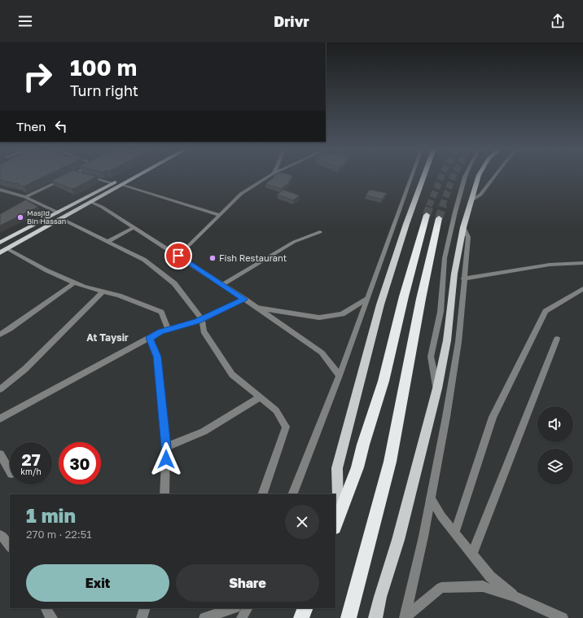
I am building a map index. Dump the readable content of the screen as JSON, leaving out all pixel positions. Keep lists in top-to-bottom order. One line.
{"districts":["At Taysir"],"places":["Masjid Bin Hassan","Fish Restaurant"],"page":{"header":"Drivr","turn":["100 m","Turn right"],"then":"Then","speed":"27 km/h","limit":"30","heading":["1 min","270 m · 22:51"],"buttons":["Exit","Share"]}}
